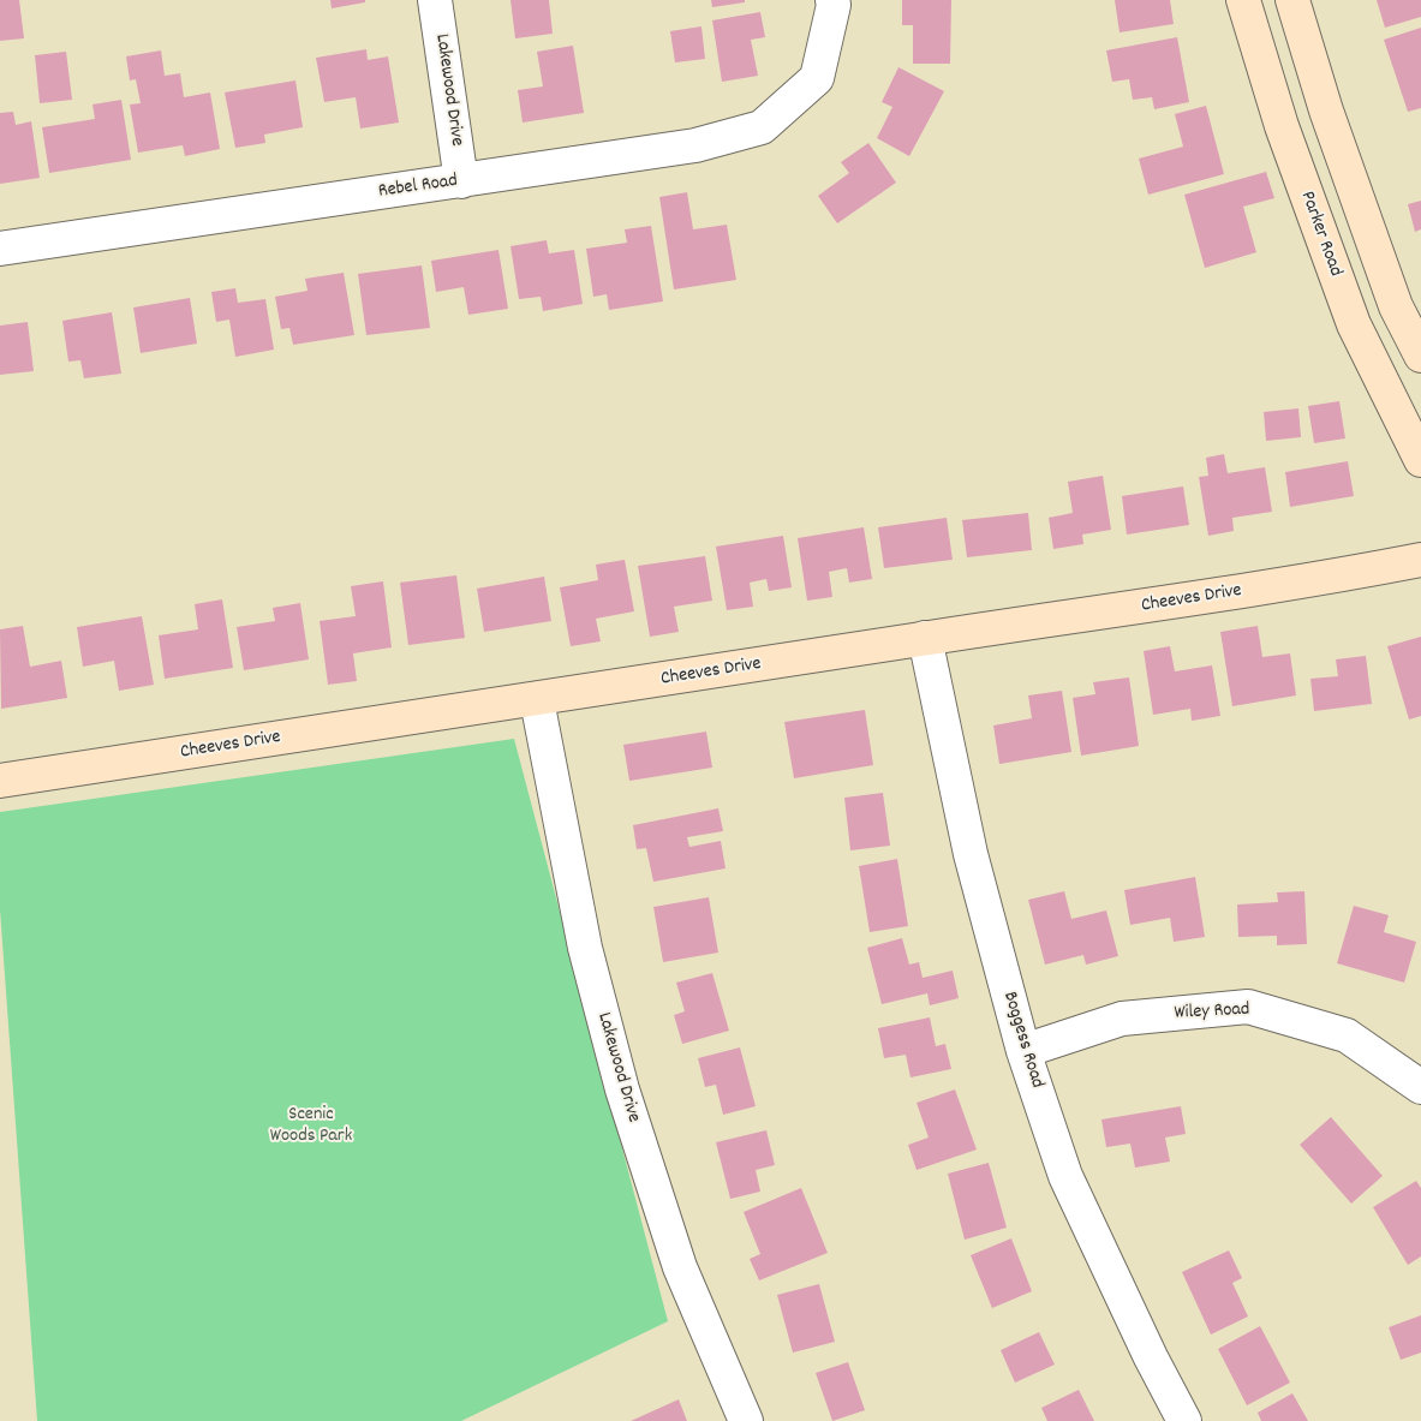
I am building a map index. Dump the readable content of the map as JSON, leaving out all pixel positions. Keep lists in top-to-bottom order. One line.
{"streets":{"street":["Lakewood Drive","Rebel Road","Parker Road","Cheeves Drive","Wiley Road","Boggess Road"]},"crossings":[["Lakewood Drive","Rebel Road"],["Lakewood Drive","Cheeves Drive"],["Cheeves Drive","Boggess Road"],["Wiley Road","Boggess Road"]],"parks":["Scenic Woods Park"]}
